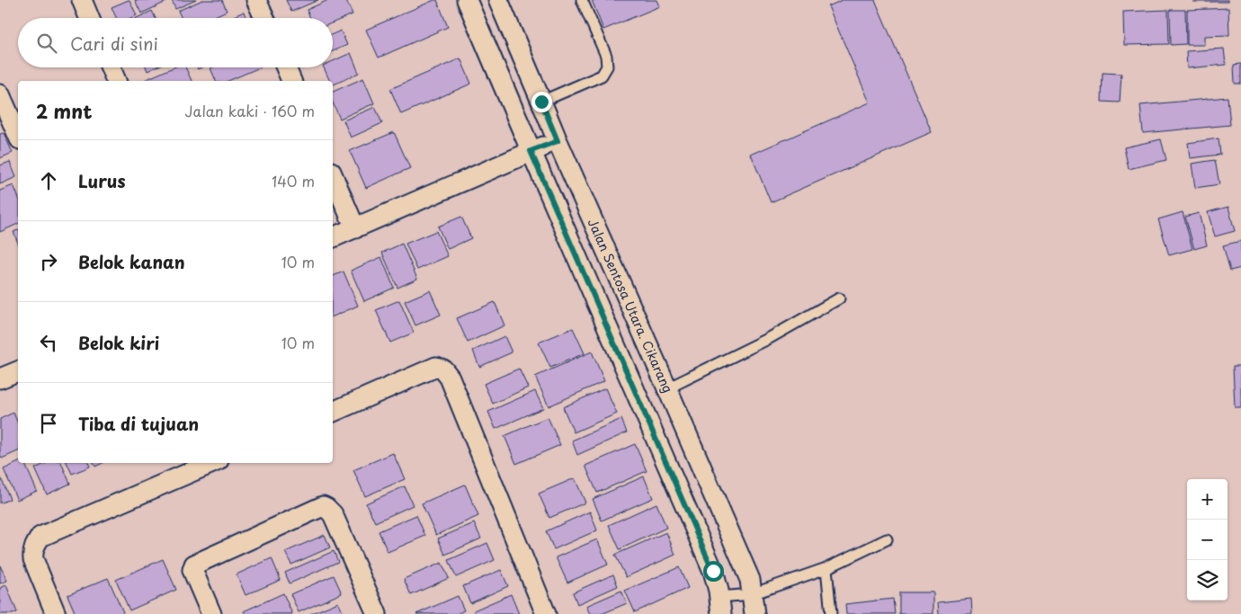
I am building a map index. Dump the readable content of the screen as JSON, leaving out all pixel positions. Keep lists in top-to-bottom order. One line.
{"streets":{"street":["Jalan Sentosa Utara. Cikarang"]},"page":{"search":"Cari di sini","heading":["2 mnt","Jalan kaki · 160 m"],"list":[["Lurus","140 m"],["Belok kanan","10 m"],["Belok kiri","10 m"],"Tiba di tujuan"],"map_buttons":["+","−"]}}
